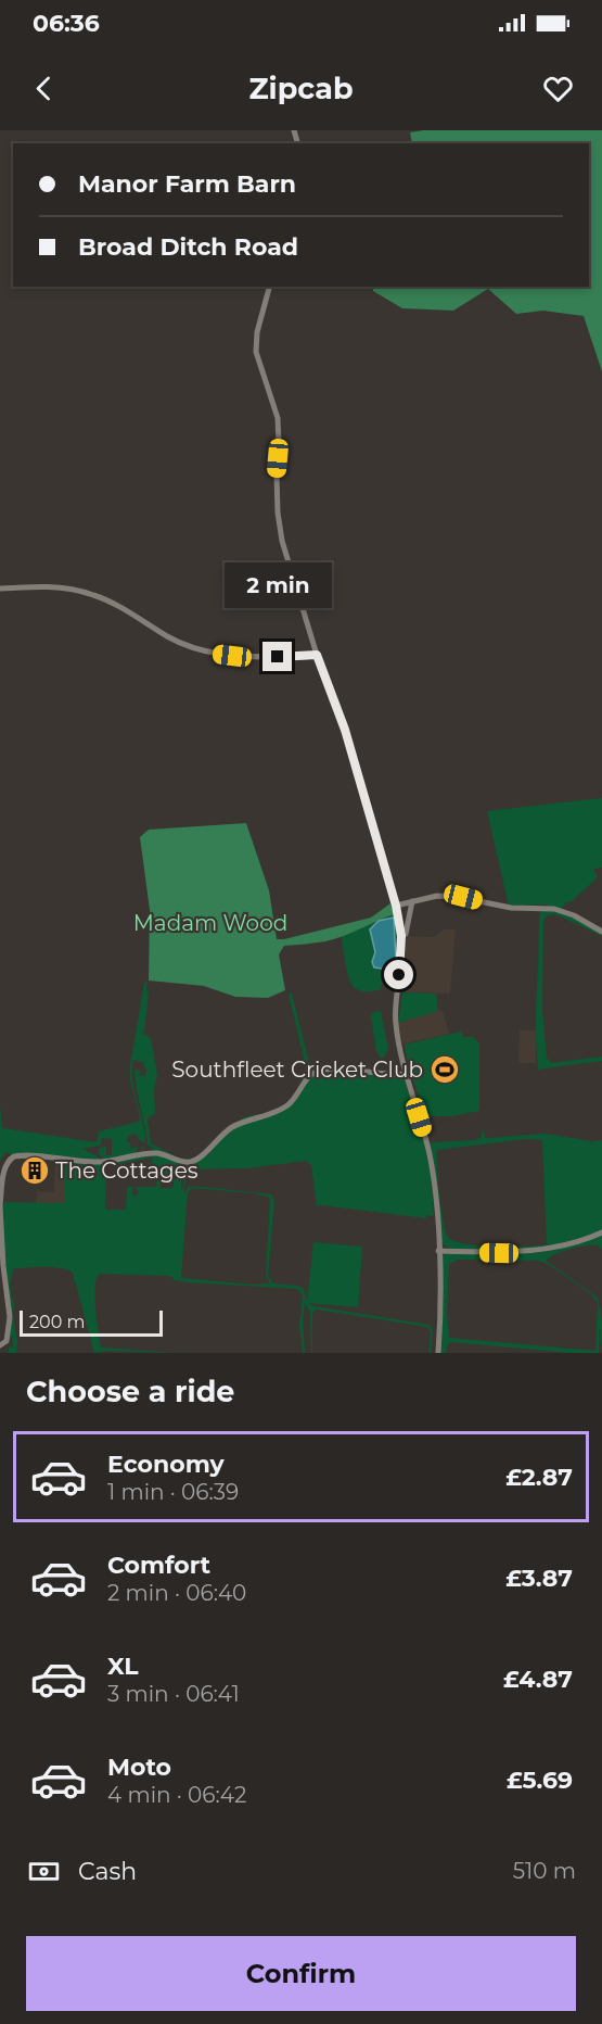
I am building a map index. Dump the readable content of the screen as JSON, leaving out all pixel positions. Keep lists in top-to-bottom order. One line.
{"parks":["Madam Wood"],"places":{"sports":["Southfleet Cricket Club"],"building":["The Cottages"]},"scale_bar":"200 m","page":{"status":"06:36","header":"Zipcab","banner":["Manor Farm Barn","Broad Ditch Road"],"bubble":"2 min","scale":"200 m","heading":"Choose a ride","list":[{"name":"Economy","note":"1 min · 06:39","value":"£2.87"},{"name":"Comfort","note":"2 min · 06:40","value":"£3.87"},{"name":"XL","note":"3 min · 06:41","value":"£4.87"},{"name":"Moto","note":"4 min · 06:42","value":"£5.69"}],"pay":["Cash","510 m"],"buttons":"Confirm"}}
